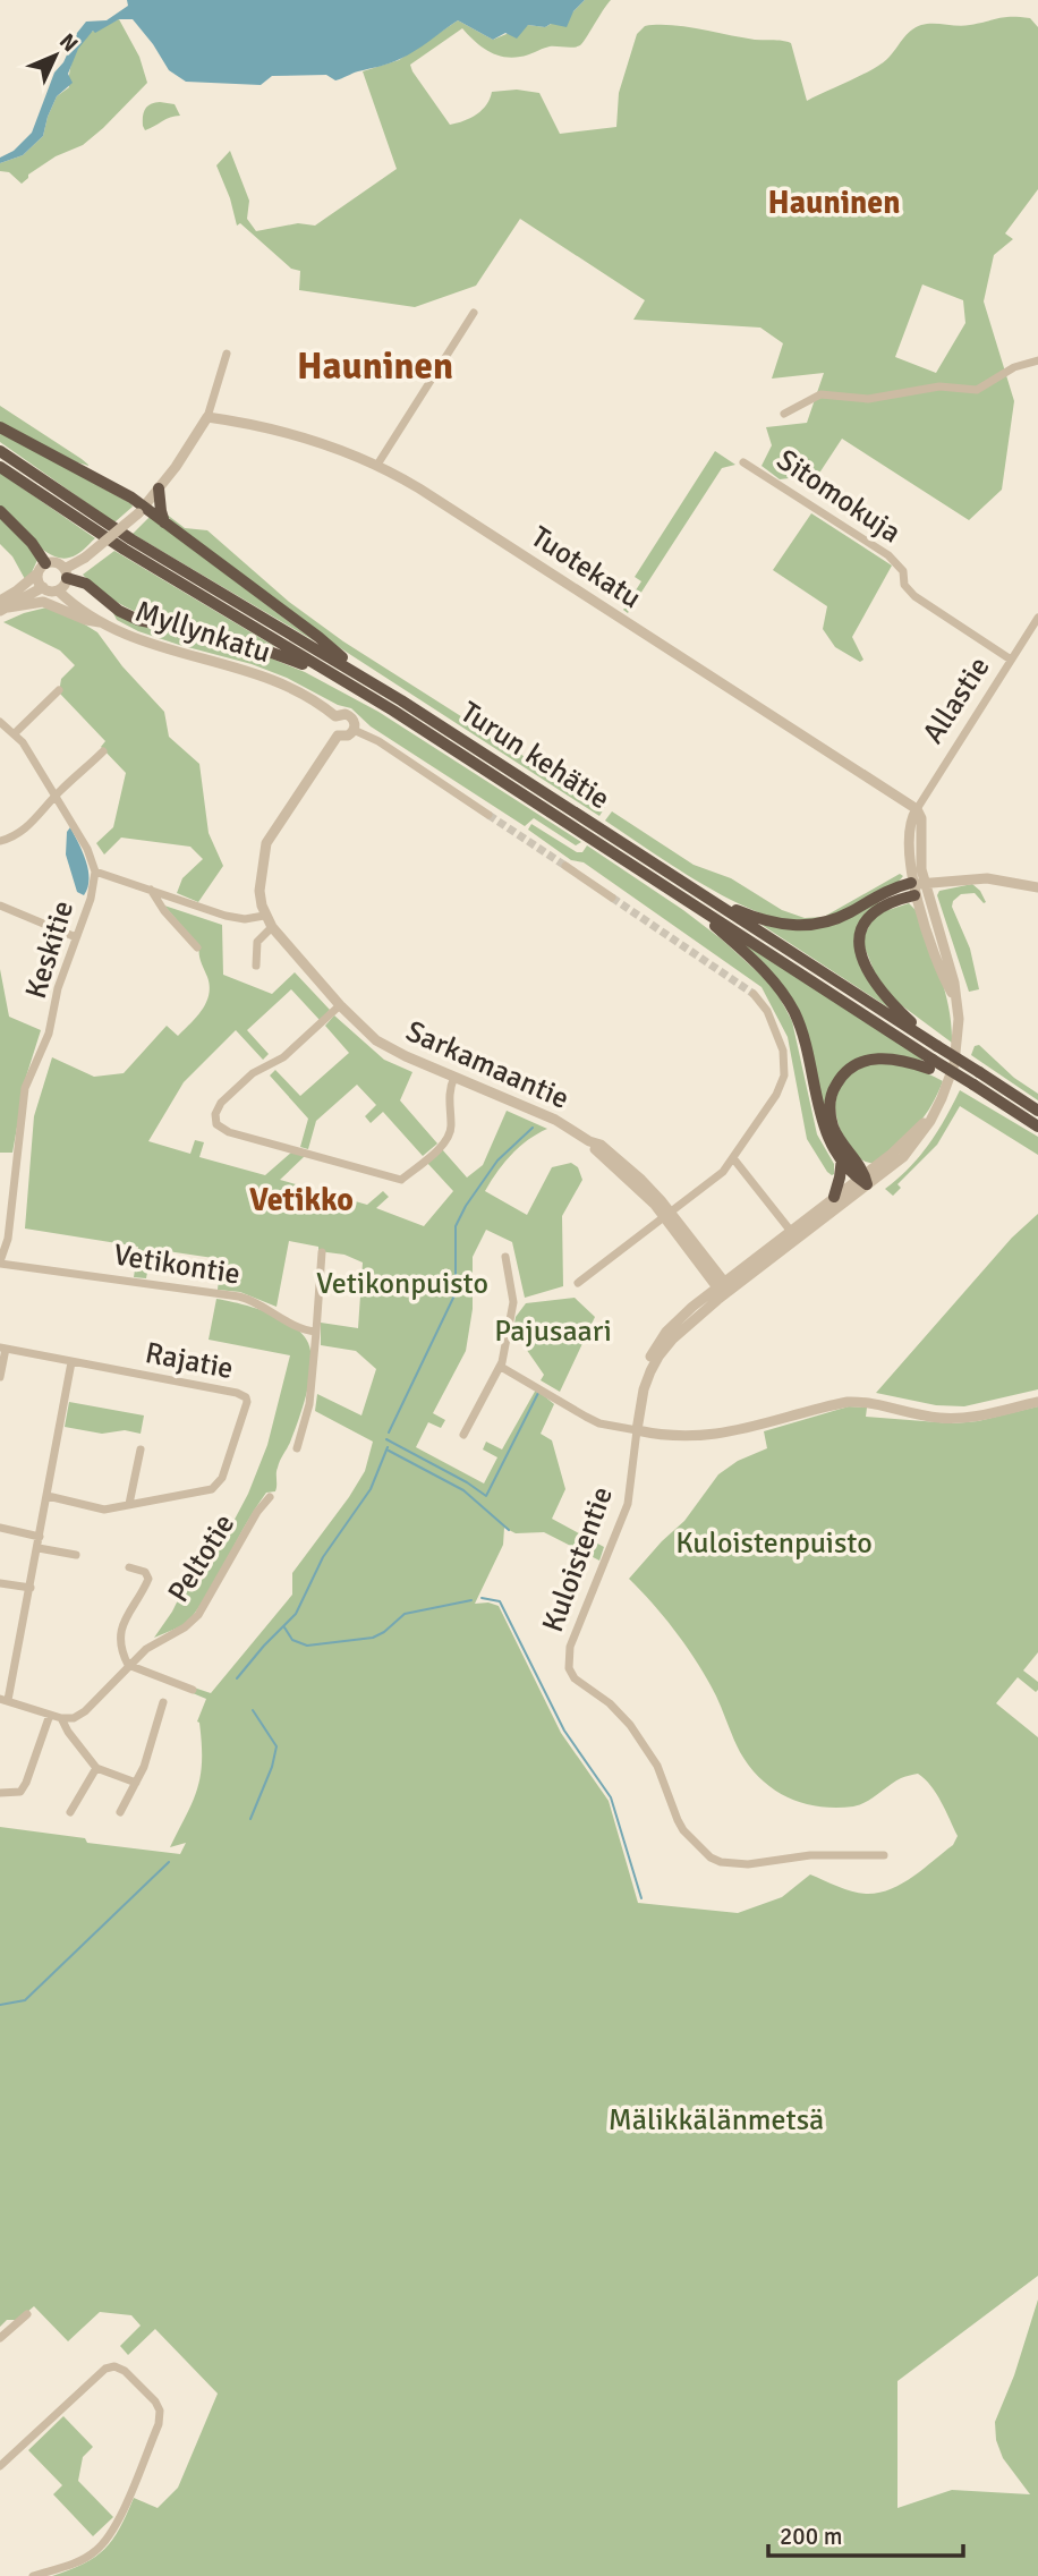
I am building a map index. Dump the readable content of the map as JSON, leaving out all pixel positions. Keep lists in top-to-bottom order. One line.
{"streets":{"highway":["Turun kehätie"],"street":["Sitomokuja","Tuotekatu","Myllynkatu","Allastie","Keskitie","Sarkamaantie","Vetikontie","Rajatie","Peltotie","Kuloistentie"]},"crossings":[["Sitomokuja","Allastie"],["Tuotekatu","Allastie"],["Allastie","Kuloistentie"],["Keskitie","Vetikontie"],["Sarkamaantie","Kuloistentie"]],"districts":["Hauninen","Hauninen","Vetikko"],"parks":["Vetikonpuisto","Pajusaari","Kuloistenpuisto","Mälikkälänmetsä"],"scale_bar":"200 m","north":"top right"}
